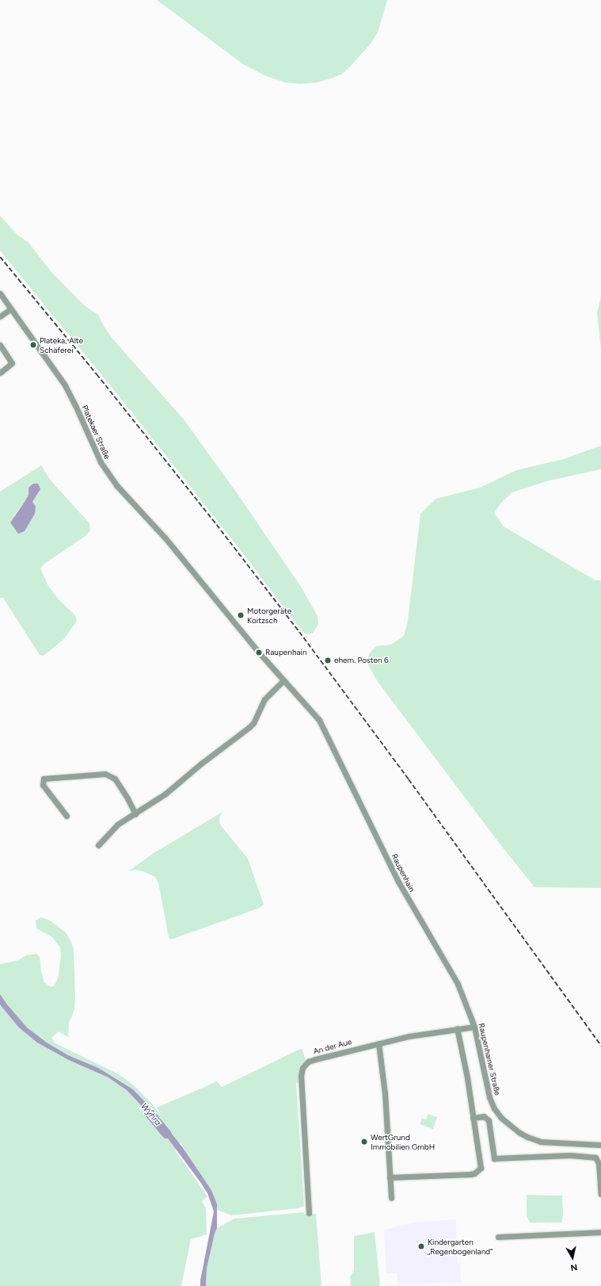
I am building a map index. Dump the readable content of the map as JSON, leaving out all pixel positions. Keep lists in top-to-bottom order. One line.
{"streets":{"street":["Platekaer Straße","Raupenhain","An der Aue","Raupenhainer Straße"]},"crossings":[["Platekaer Straße","Raupenhain"],["Raupenhain","Raupenhainer Straße"],["An der Aue","Raupenhainer Straße"]],"water":["Wyhra"],"places":["Plateka, Alte Schäferei","Motorgeräte Koitzsch","Raupenhain","ehem. Posten 6","WertGrund Immobilien GmbH","Kindergarten „Regenbogenland“"],"north":"bottom"}
